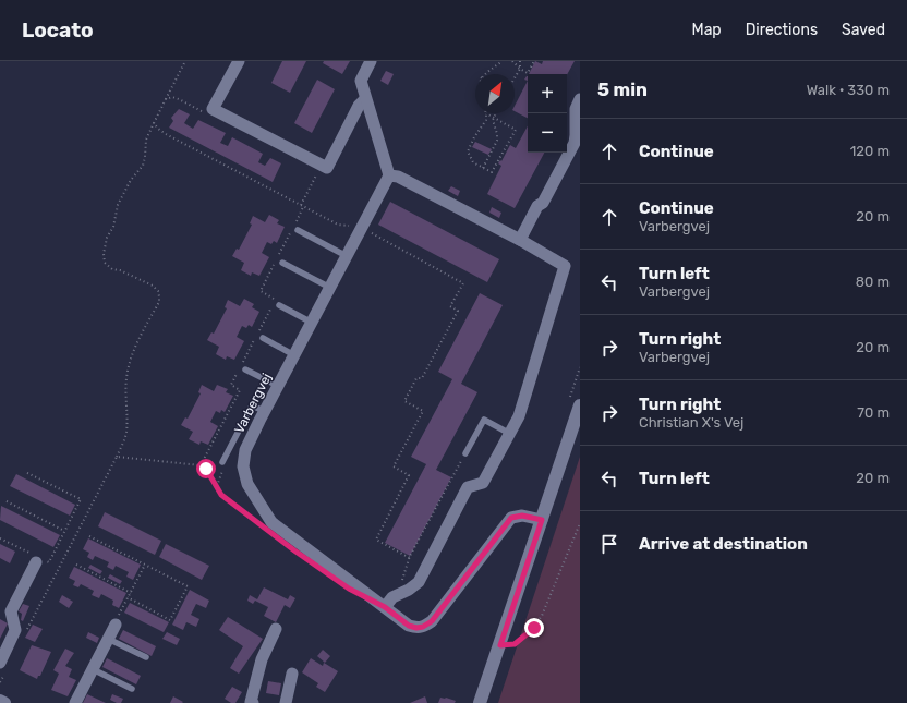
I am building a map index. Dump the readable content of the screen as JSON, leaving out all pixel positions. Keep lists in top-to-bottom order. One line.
{"streets":{"street":["Varbergvej"]},"north":"top right","page":{"header":"Locato","nav":["Map","Directions","Saved"],"heading":["5 min","Walk · 330 m"],"map_buttons":["+","−"],"list":[["Continue","120 m"],["Continue","Varbergvej","20 m"],["Turn left","Varbergvej","80 m"],["Turn right","Varbergvej","20 m"],["Turn right","Christian X's Vej","70 m"],["Turn left","20 m"],"Arrive at destination"]}}
